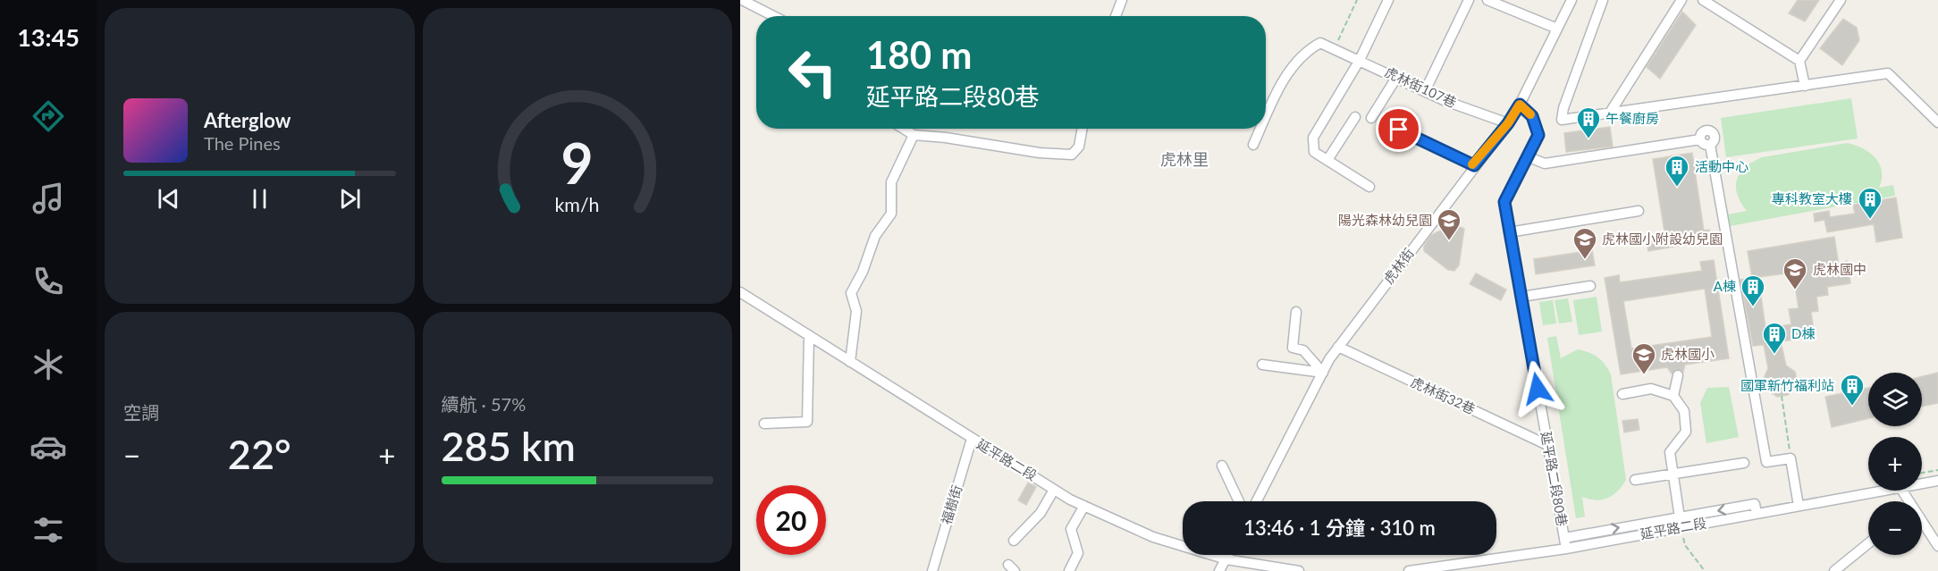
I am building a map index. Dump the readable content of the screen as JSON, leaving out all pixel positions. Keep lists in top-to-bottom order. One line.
{"streets":{"street":["虎林街107巷","虎林街","虎林街32巷","延平路二段","延平路二段80巷","福樹街"]},"crossings":[["虎林街107巷","虎林街"],["虎林街","虎林街32巷"],["虎林街","延平路二段80巷"],["虎林街32巷","延平路二段80巷"],["延平路二段","延平路二段80巷"],["延平路二段","福樹街"]],"districts":["虎林里"],"places":{"building":["午餐廚房","活動中心","專科教室大樓","A棟","D棟","國軍新竹福利站"],"school or university":["陽光森林幼兒園","虎林國小附設幼兒園","虎林國中","虎林國小"]},"page":{"tabs":"13:45","turn":["180 m","延平路二段80巷"],"song":["Afterglow","The Pines"],"tile":["空調",["續航 · 57%","285 km"]],"map_buttons":["+","−"],"heat":["−","22°","+"],"limit":"20","trip":"13:46 · 1 分鐘 · 310 m","gauge":["9","km/h"]}}
